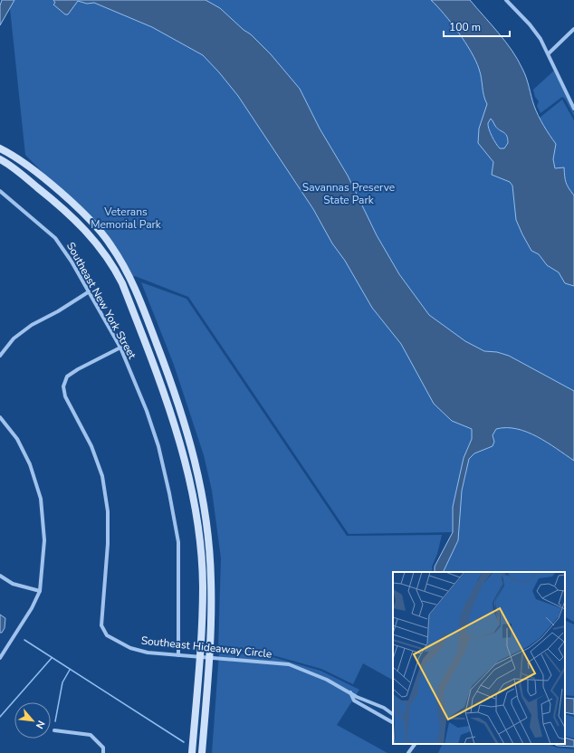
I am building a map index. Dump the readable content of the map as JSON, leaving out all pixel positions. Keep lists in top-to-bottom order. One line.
{"streets":{"street":["Southeast New York Street","Southeast Hideaway Circle"]},"crossings":[["Southeast New York Street","Southeast Hideaway Circle"]],"parks":["Savannas Preserve State Park","Veterans Memorial Park"],"scale_bar":"100 m","north":"bottom right"}
